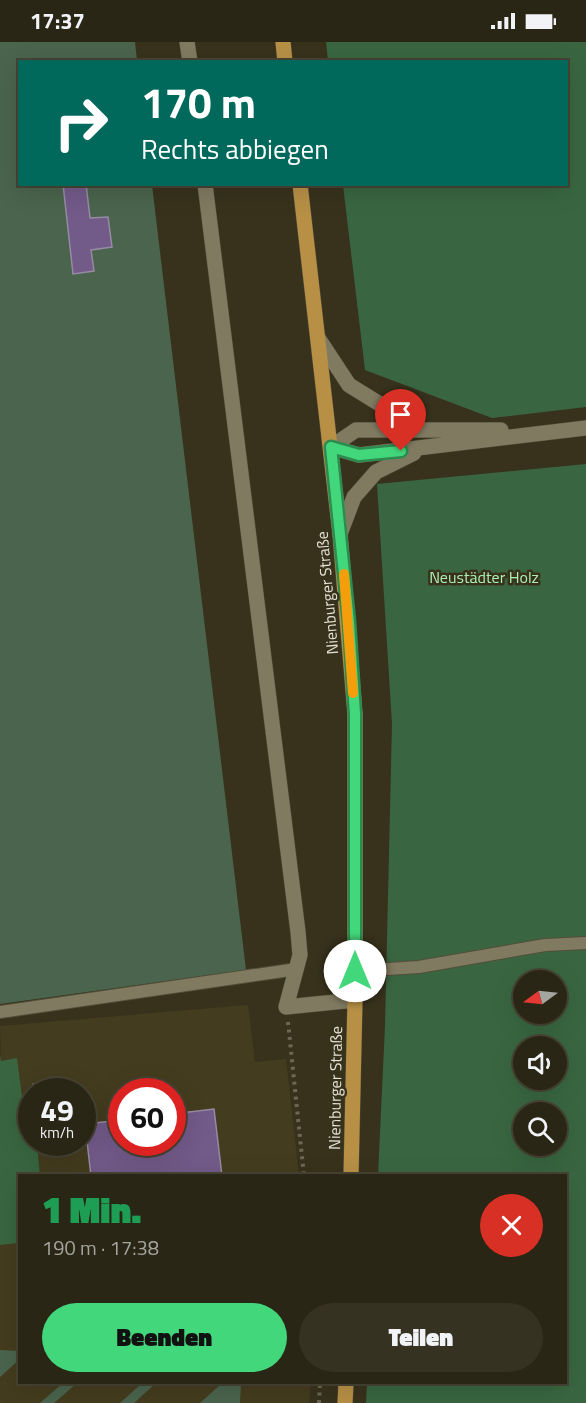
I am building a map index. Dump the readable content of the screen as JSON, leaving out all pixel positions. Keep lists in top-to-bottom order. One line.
{"streets":{"main road":["Nienburger Straße"]},"parks":["Neustädter Holz"],"north":"left","page":{"status":"17:37","turn":["170 m","Rechts abbiegen"],"speed":"49 km/h","limit":"60","heading":["1 Min.","190 m · 17:38"],"buttons":["Beenden","Teilen"]}}
